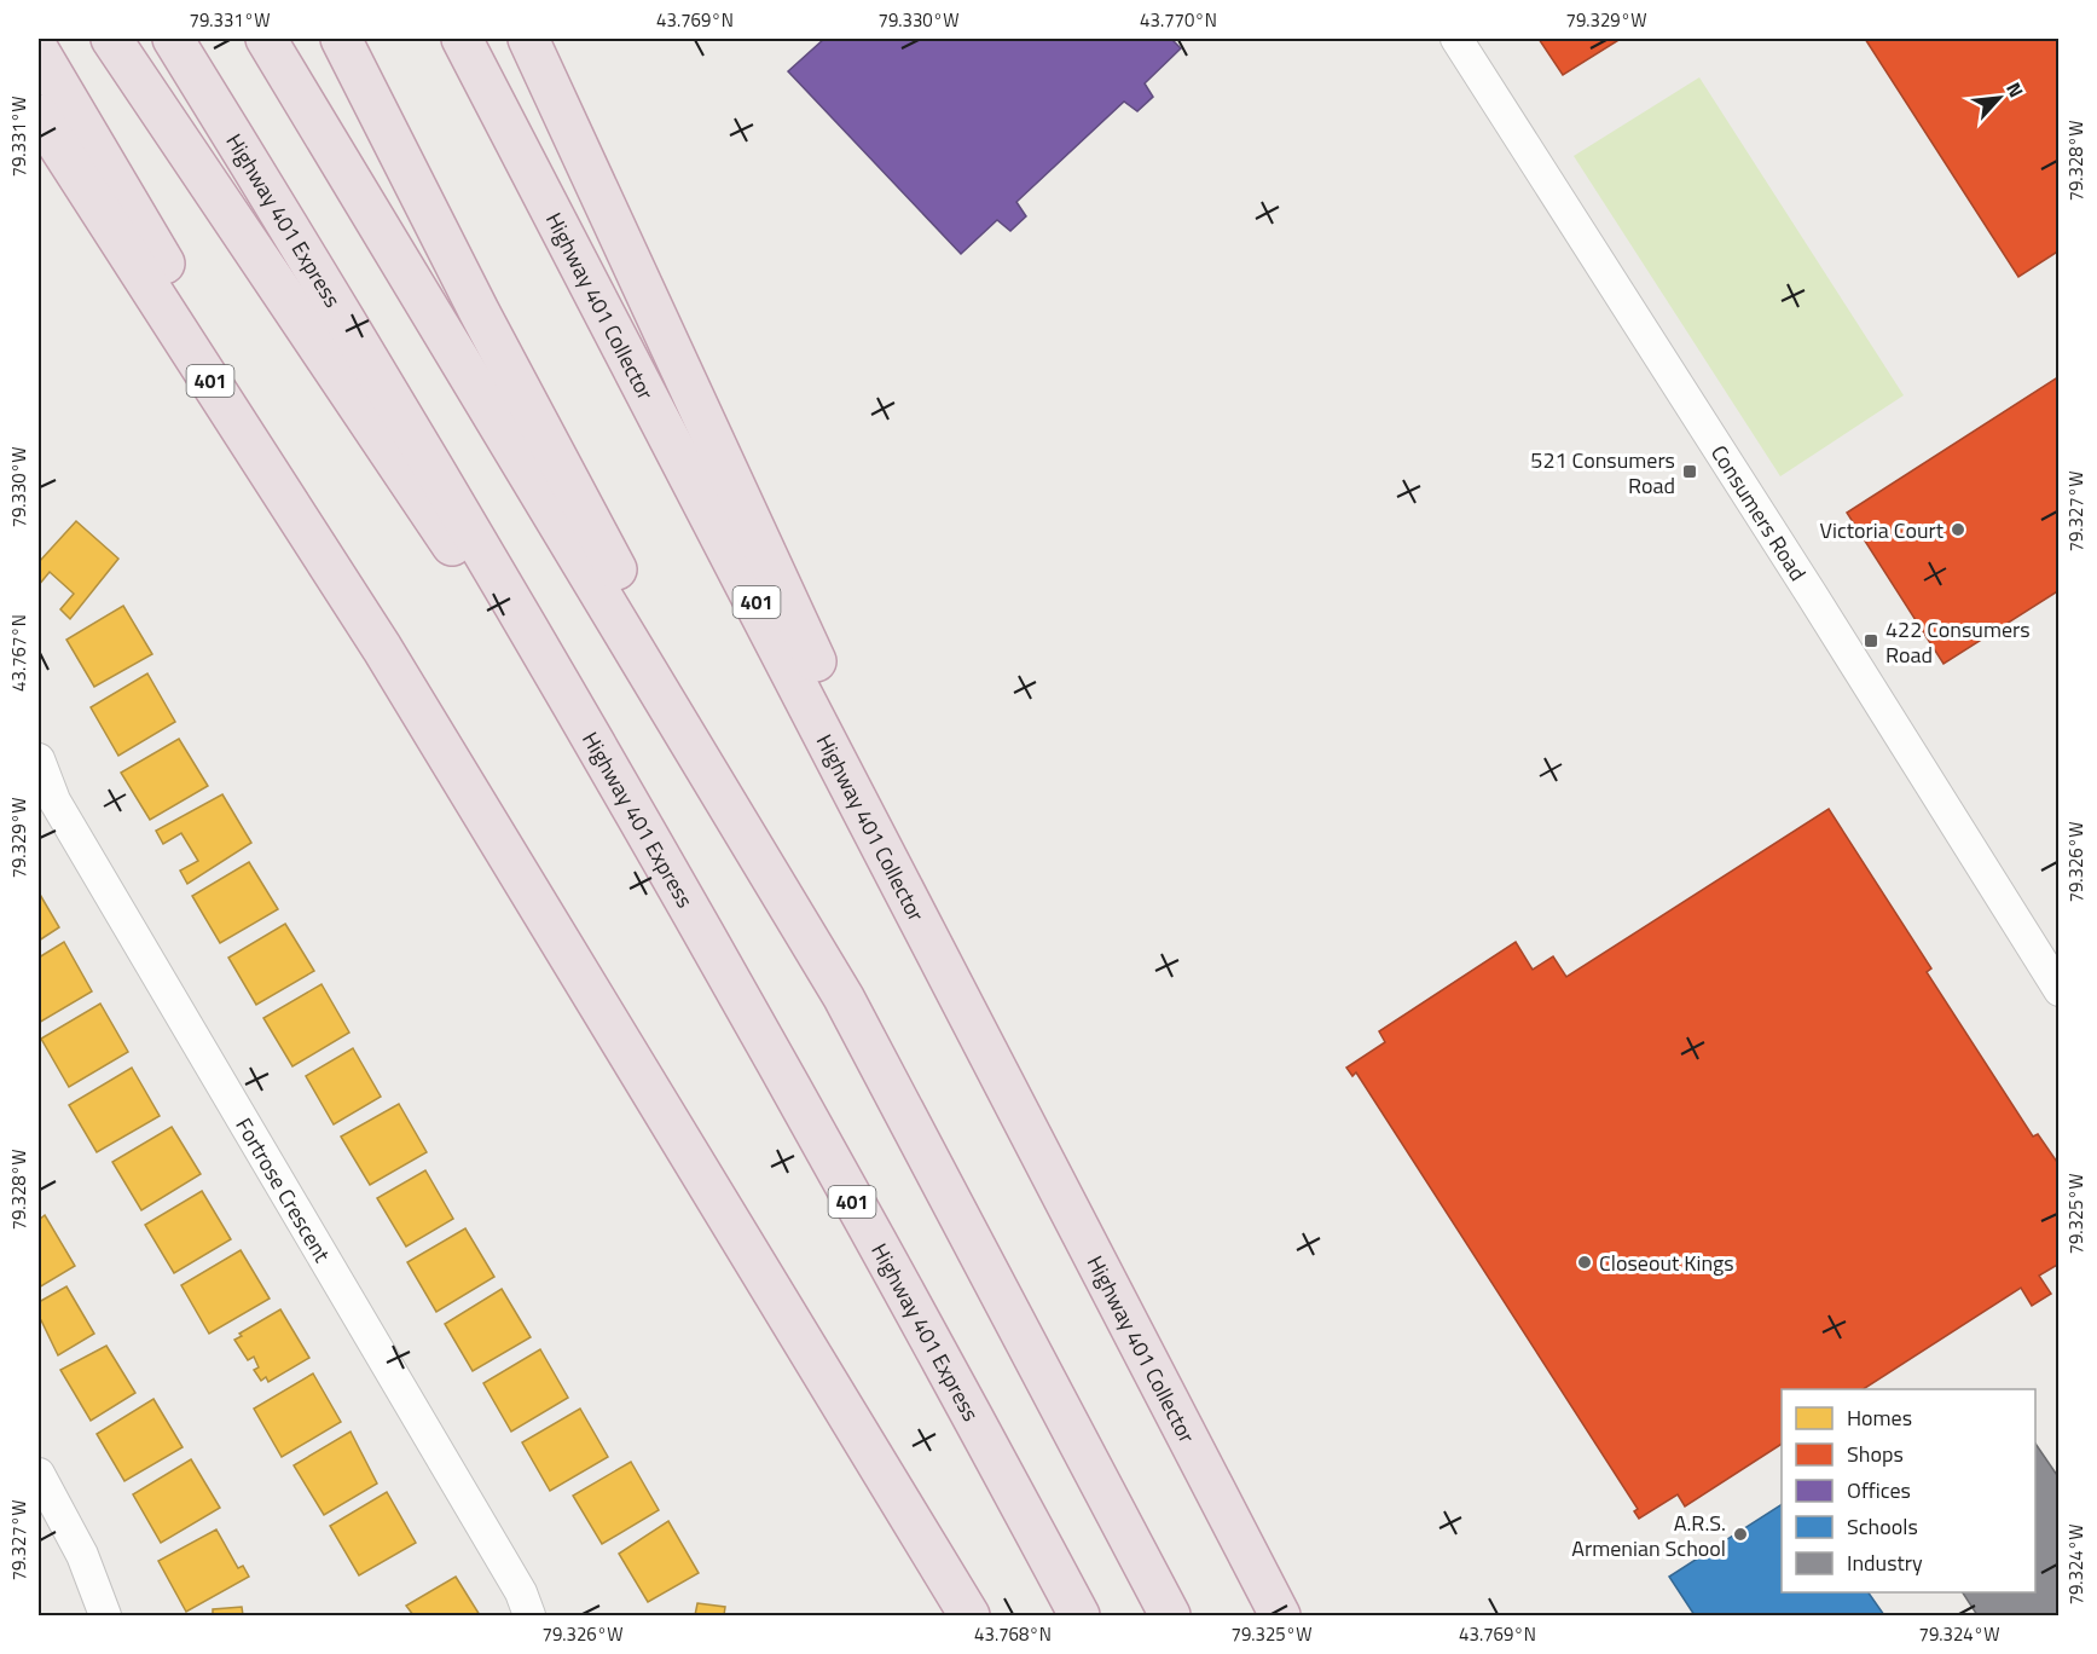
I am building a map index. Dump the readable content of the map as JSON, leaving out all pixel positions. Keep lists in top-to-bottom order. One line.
{"streets":{"highway":["Highway 401 Express","Highway 401 Collector","401"],"street":["Consumers Road","Fortrose Crescent"]},"places":{"transit":["521 Consumers Road","422 Consumers Road"],"other":["Victoria Court","Closeout Kings","A.R.S. Armenian School"]},"legend":["Homes","Shops","Offices","Schools","Industry"],"north":"top right","coordinates":["79.331°W","43.769°N","79.330°W","43.770°N","79.329°W","79.328°W","79.327°W","43.767°N","79.326°W","79.325°W","79.324°W","43.768°N"]}
